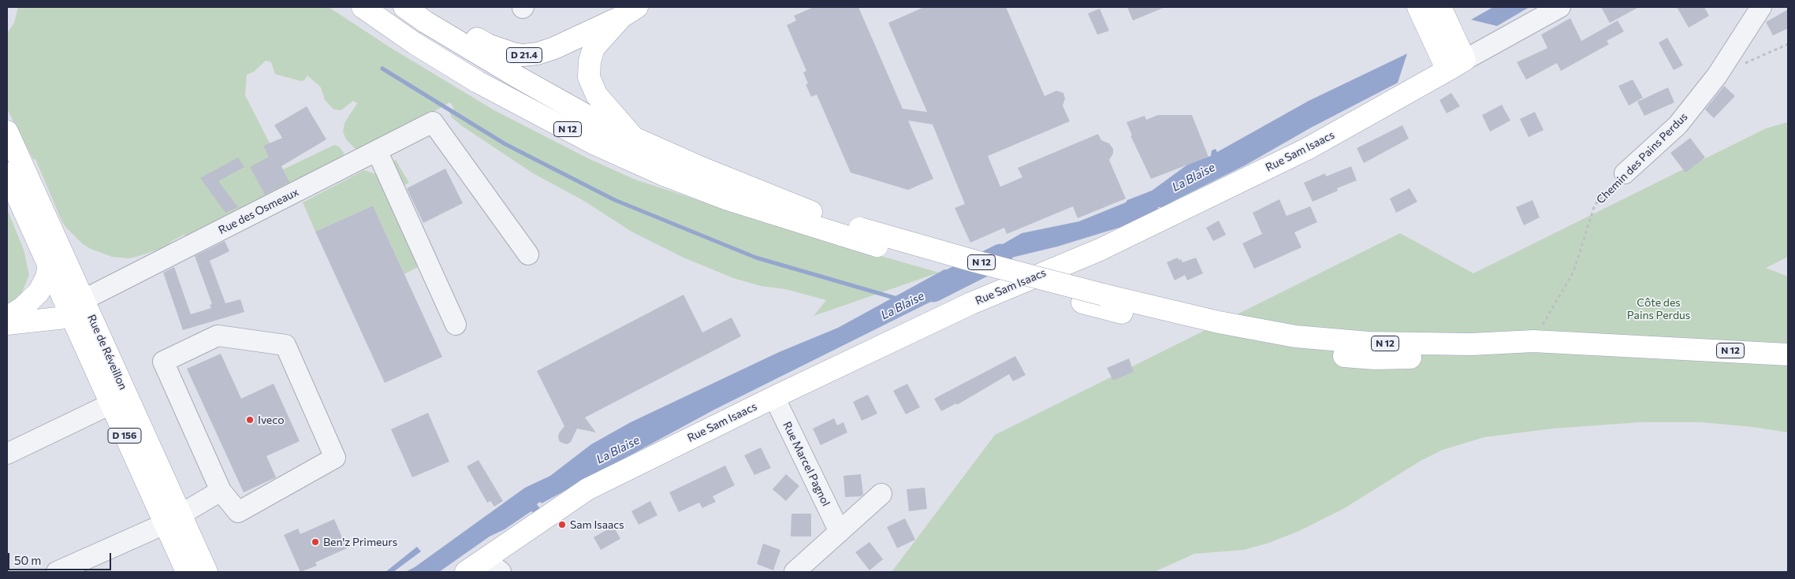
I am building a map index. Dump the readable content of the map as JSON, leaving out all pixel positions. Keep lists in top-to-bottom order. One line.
{"streets":{"main road":["D 21.4","N 12","Rue Sam Isaacs","Rue des Osmeaux","Rue de Réveillon","D 156"],"street":["Chemin des Pains Perdus","Rue Marcel Pagnol"]},"crossings":[["D 21.4","N 12"],["N 12","Chemin des Pains Perdus"],["Rue Sam Isaacs","Rue Marcel Pagnol"],["Rue des Osmeaux","Rue de Réveillon"]],"water":["La Blaise"],"parks":["Côte des Pains Perdus"],"places":["Iveco","Sam Isaacs","Ben'z Primeurs"],"scale_bar":"50 m"}
